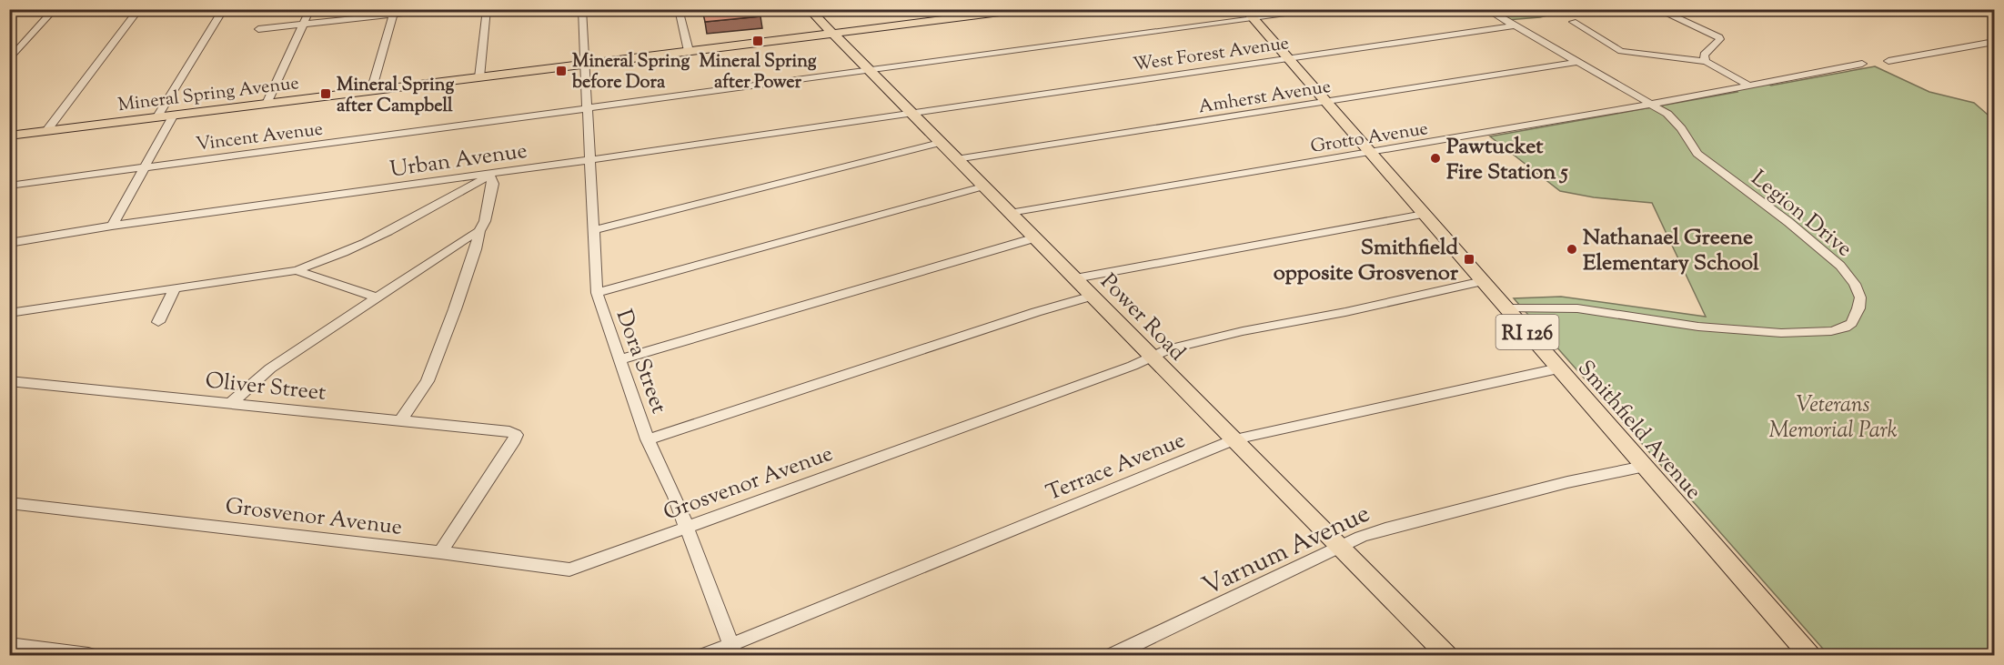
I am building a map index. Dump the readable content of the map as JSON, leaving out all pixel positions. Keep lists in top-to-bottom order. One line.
{"streets":{"main road":["Mineral Spring Avenue","Power Road","RI 126","Smithfield Avenue"],"street":["West Forest Avenue","Amherst Avenue","Vincent Avenue","Grotto Avenue","Urban Avenue","Legion Drive","Dora Street","Oliver Street","Terrace Avenue","Grosvenor Avenue","Varnum Avenue"]},"crossings":[["West Forest Avenue","Urban Avenue"],["West Forest Avenue","Legion Drive"],["West Forest Avenue","Power Road"],["West Forest Avenue","Smithfield Avenue"],["Mineral Spring Avenue","Power Road"],["Mineral Spring Avenue","Dora Street"],["Amherst Avenue","Legion Drive"],["Amherst Avenue","Power Road"],["Amherst Avenue","Smithfield Avenue"],["Vincent Avenue","Power Road"],["Vincent Avenue","Dora Street"],["Vincent Avenue","Smithfield Avenue"],["Grotto Avenue","Legion Drive"],["Grotto Avenue","Power Road"],["Grotto Avenue","Smithfield Avenue"],["Urban Avenue","Power Road"],["Urban Avenue","Dora Street"],["Legion Drive","Smithfield Avenue"],["Power Road","Terrace Avenue"],["Power Road","Grosvenor Avenue"],["Power Road","Varnum Avenue"],["Dora Street","Terrace Avenue"],["Dora Street","Grosvenor Avenue"],["Oliver Street","Grosvenor Avenue"],["Smithfield Avenue","Terrace Avenue"],["Smithfield Avenue","Grosvenor Avenue"],["Smithfield Avenue","Varnum Avenue"]],"parks":["Veterans Memorial Park"],"places":{"transit":["Mineral Spring after Power","Mineral Spring before Dora","Mineral Spring after Campbell","Smithfield opposite Grosvenor"],"other":["Pawtucket Fire Station 5","Nathanael Greene Elementary School"]}}
